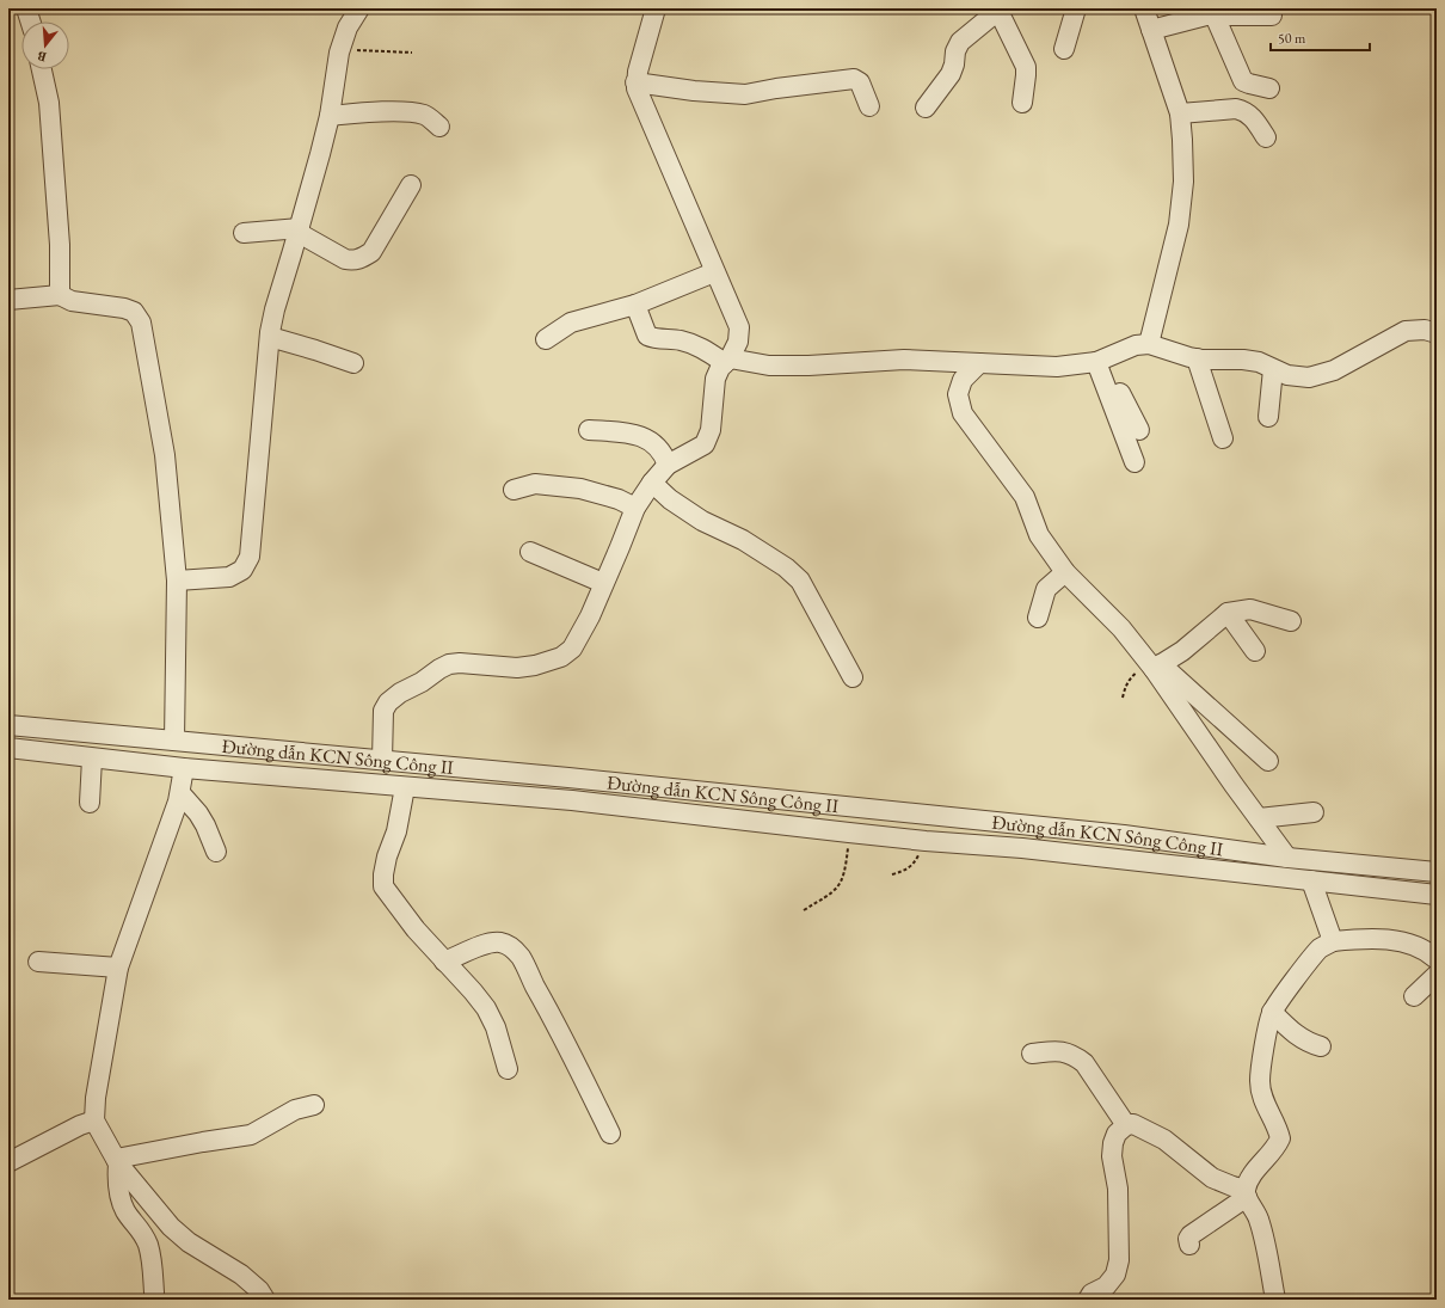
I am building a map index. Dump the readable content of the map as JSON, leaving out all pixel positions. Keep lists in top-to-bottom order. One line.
{"streets":{"street":["Đường dẫn KCN Sông Công II"]},"scale_bar":"50 m","north":"bottom"}
